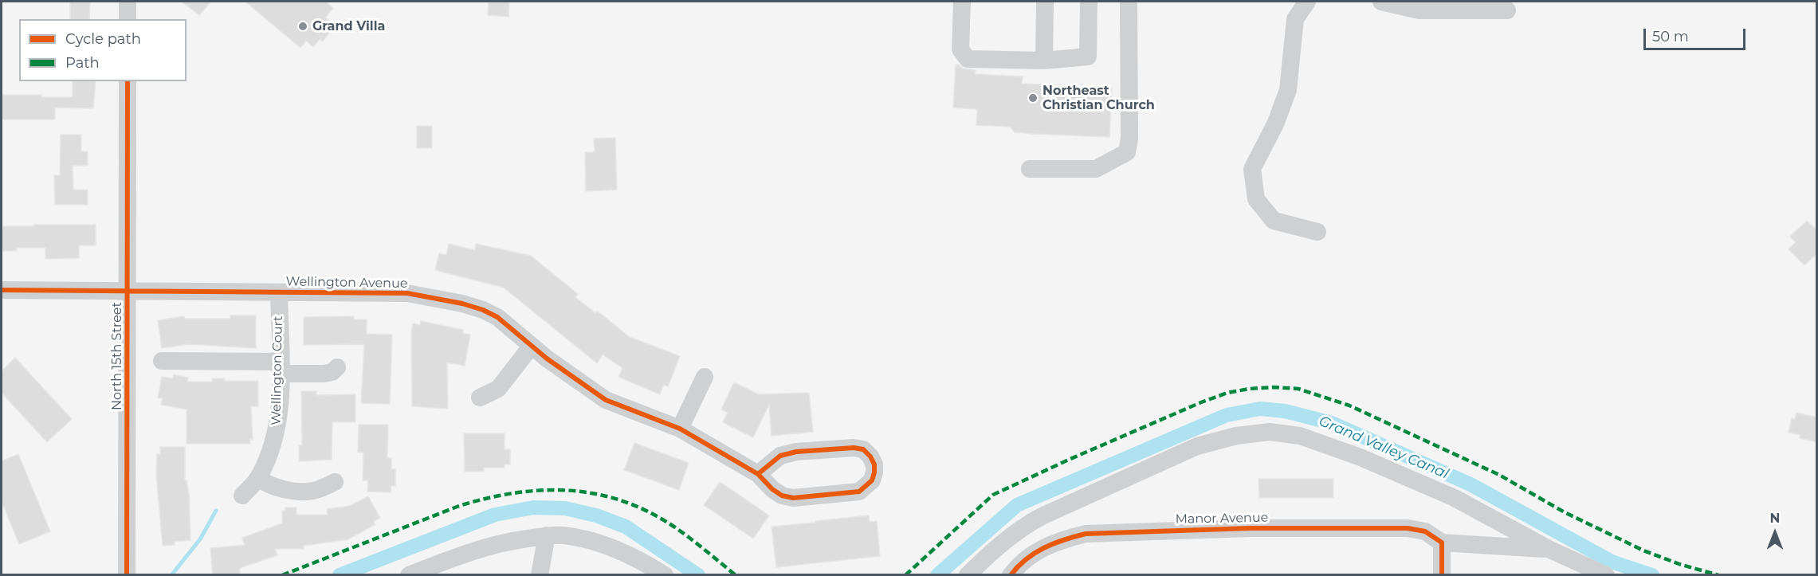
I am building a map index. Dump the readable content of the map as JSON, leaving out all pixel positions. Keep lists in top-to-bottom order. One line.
{"streets":{"street":["Wellington Avenue","North 15th Street","Wellington Court","Manor Avenue"]},"crossings":[["Wellington Avenue","North 15th Street"],["Wellington Avenue","Wellington Court"]],"water":["Grand Valley Canal"],"places":["Grand Villa","Northeast Christian Church"],"legend":["Cycle path","Path"],"scale_bar":"50 m","north":"top"}
